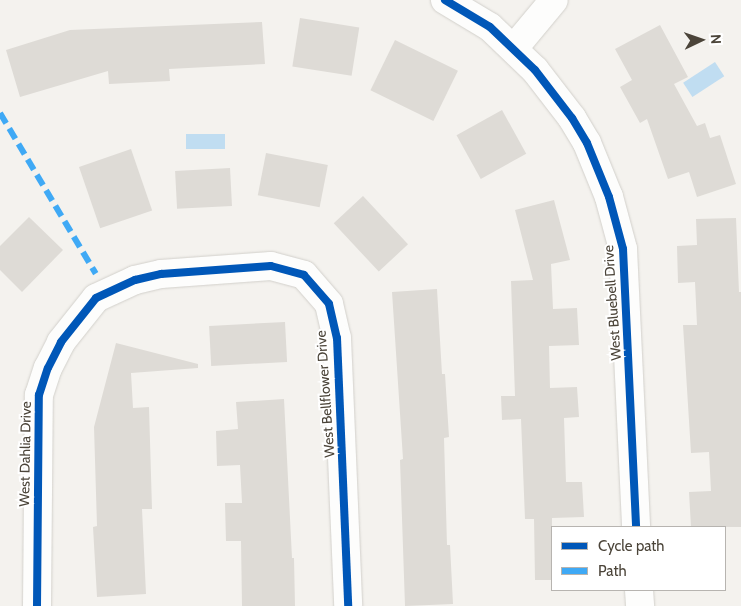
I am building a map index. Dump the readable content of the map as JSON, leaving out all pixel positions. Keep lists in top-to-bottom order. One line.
{"streets":{"street":["West Bluebell Drive","West Bellflower Drive","West Dahlia Drive"]},"crossings":[["West Bellflower Drive","West Dahlia Drive"]],"legend":["Cycle path","Path"],"north":"right"}
